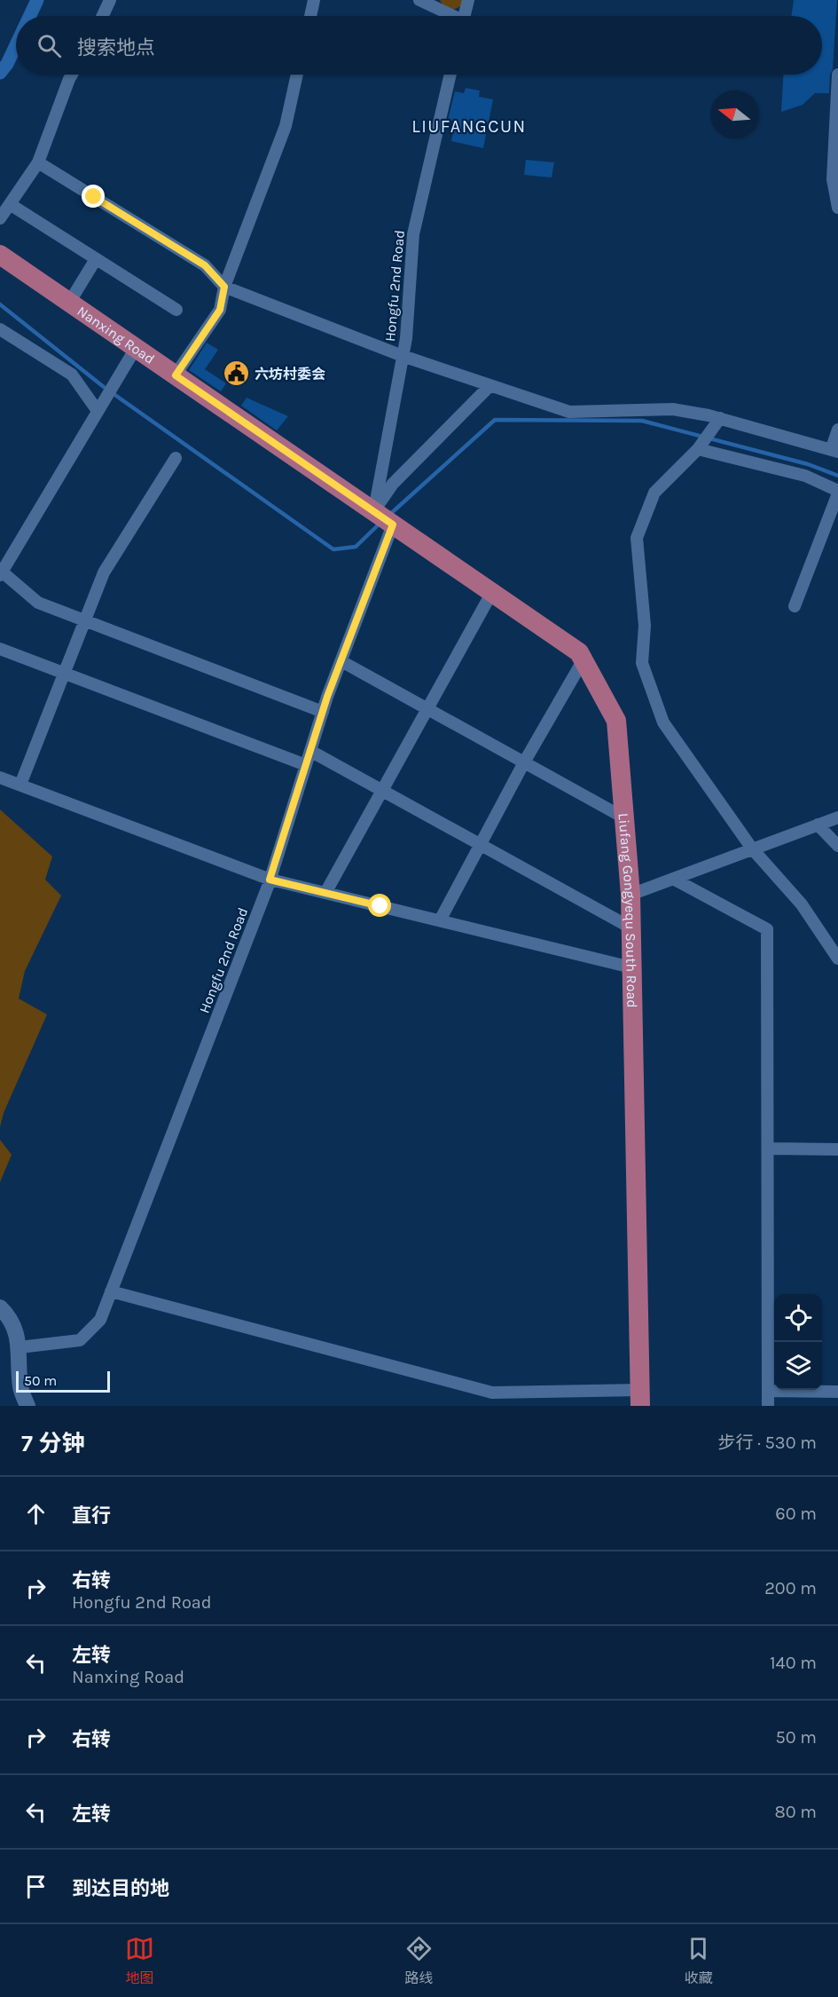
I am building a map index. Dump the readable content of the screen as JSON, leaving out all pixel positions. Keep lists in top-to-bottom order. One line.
{"streets":{"main road":["Nanxing Road","Liufang Gongyequ South Road"],"street":["Hongfu 2nd Road"]},"crossings":[["Hongfu 2nd Road","Nanxing Road"],["Hongfu 2nd Road","Liufang Gongyequ South Road"],["Nanxing Road","Liufang Gongyequ South Road"]],"districts":["LIUFANGCUN"],"places":{"public building":["六坊村委会"]},"scale_bar":"50 m","north":"left","page":{"search":"搜索地点","scale":"50 m","heading":["7 分钟","步行 · 530 m"],"list":[["直行","60 m"],["右转","Hongfu 2nd Road","200 m"],["左转","Nanxing Road","140 m"],["右转","50 m"],["左转","80 m"],"到达目的地"],"nav":["地图","路线","收藏"]}}
